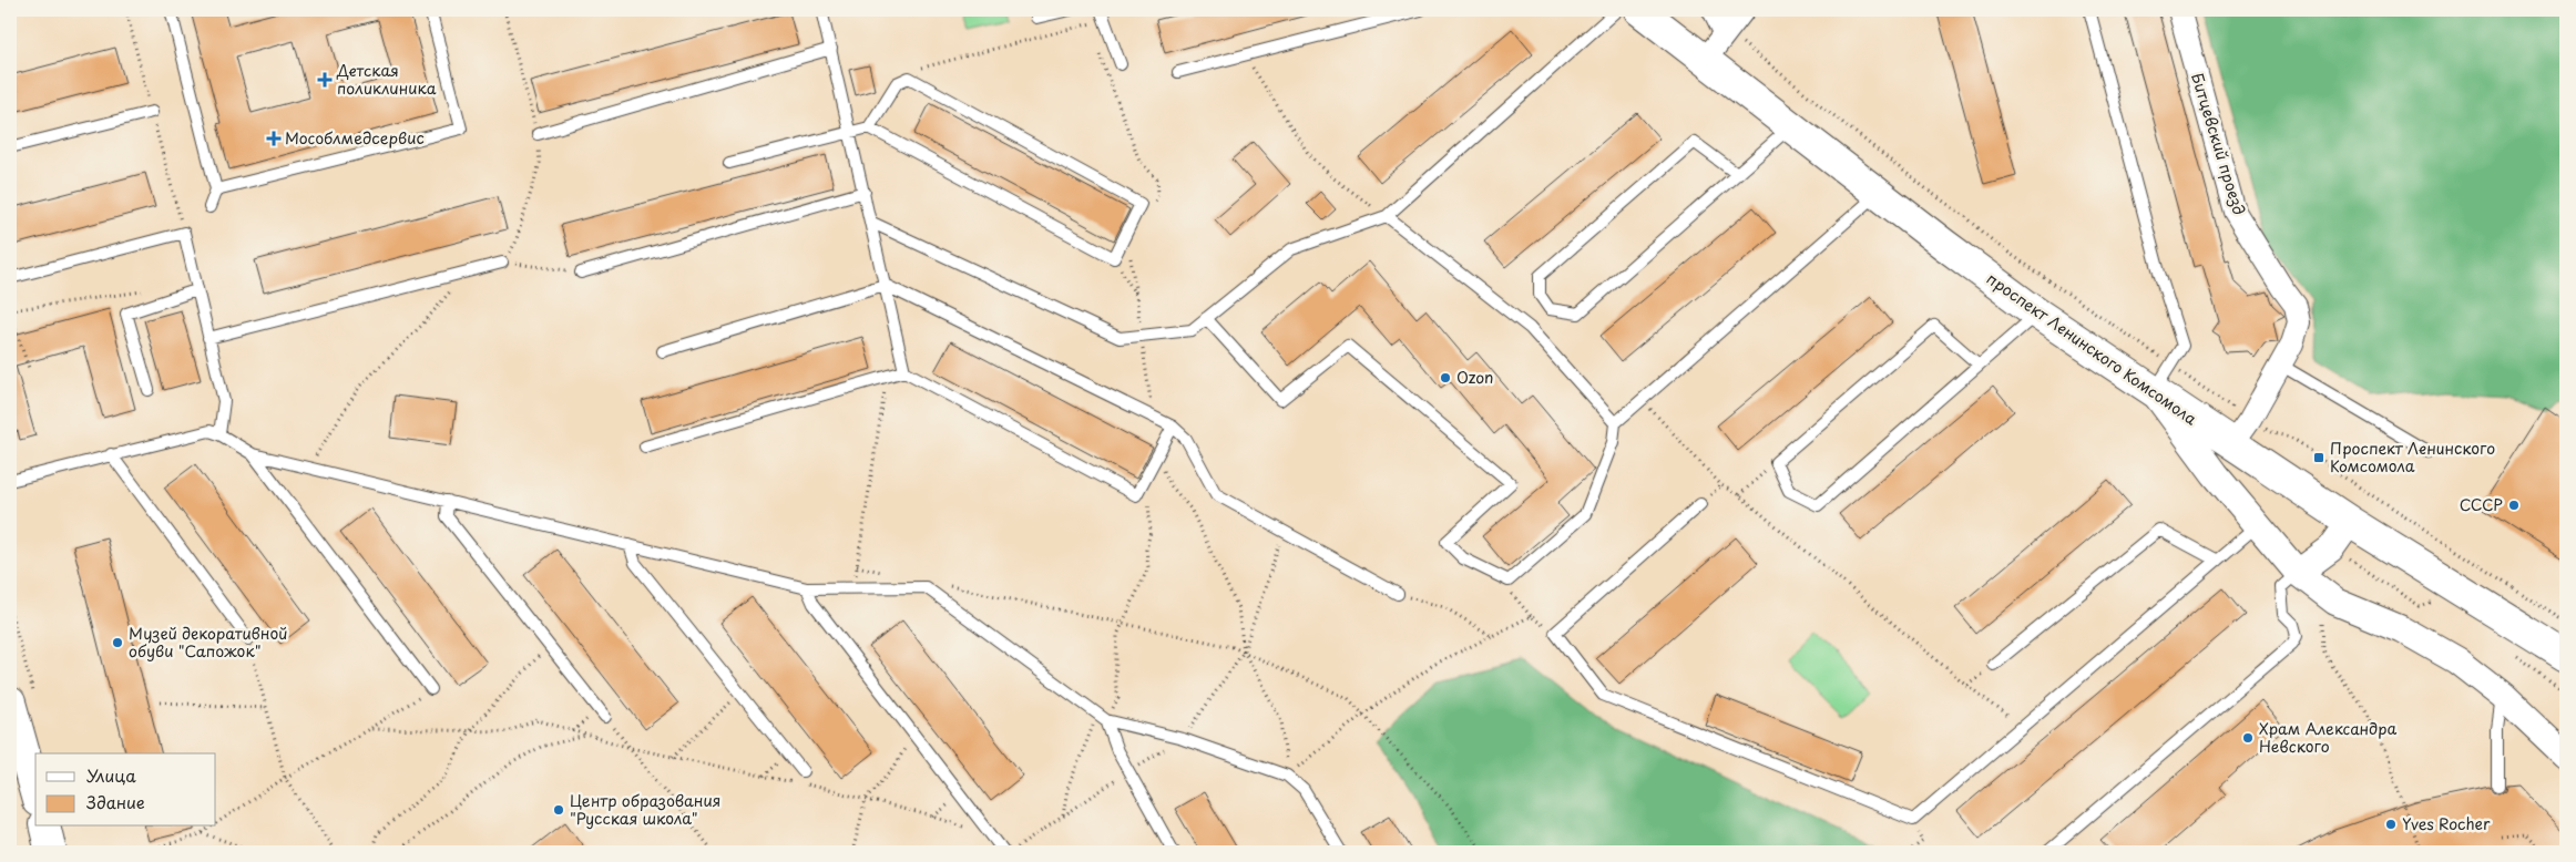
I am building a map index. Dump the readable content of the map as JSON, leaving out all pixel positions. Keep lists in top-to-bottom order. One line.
{"streets":{"main road":["проспект Ленинского Комсомола"],"street":["Битцевский проезд"]},"crossings":[["Битцевский проезд","проспект Ленинского Комсомола"]],"places":{"health":["Детская поликлиника","Мособлмедсервис"],"other":["Ozon","СССР","Музей декоративной обуви \"Сапожок\"","Храм Александра Невского","Центр образования \"Русская школа\"","Yves Rocher"],"transit":["Проспект Ленинского Комсомола"]},"legend":["Улица","Здание"]}
